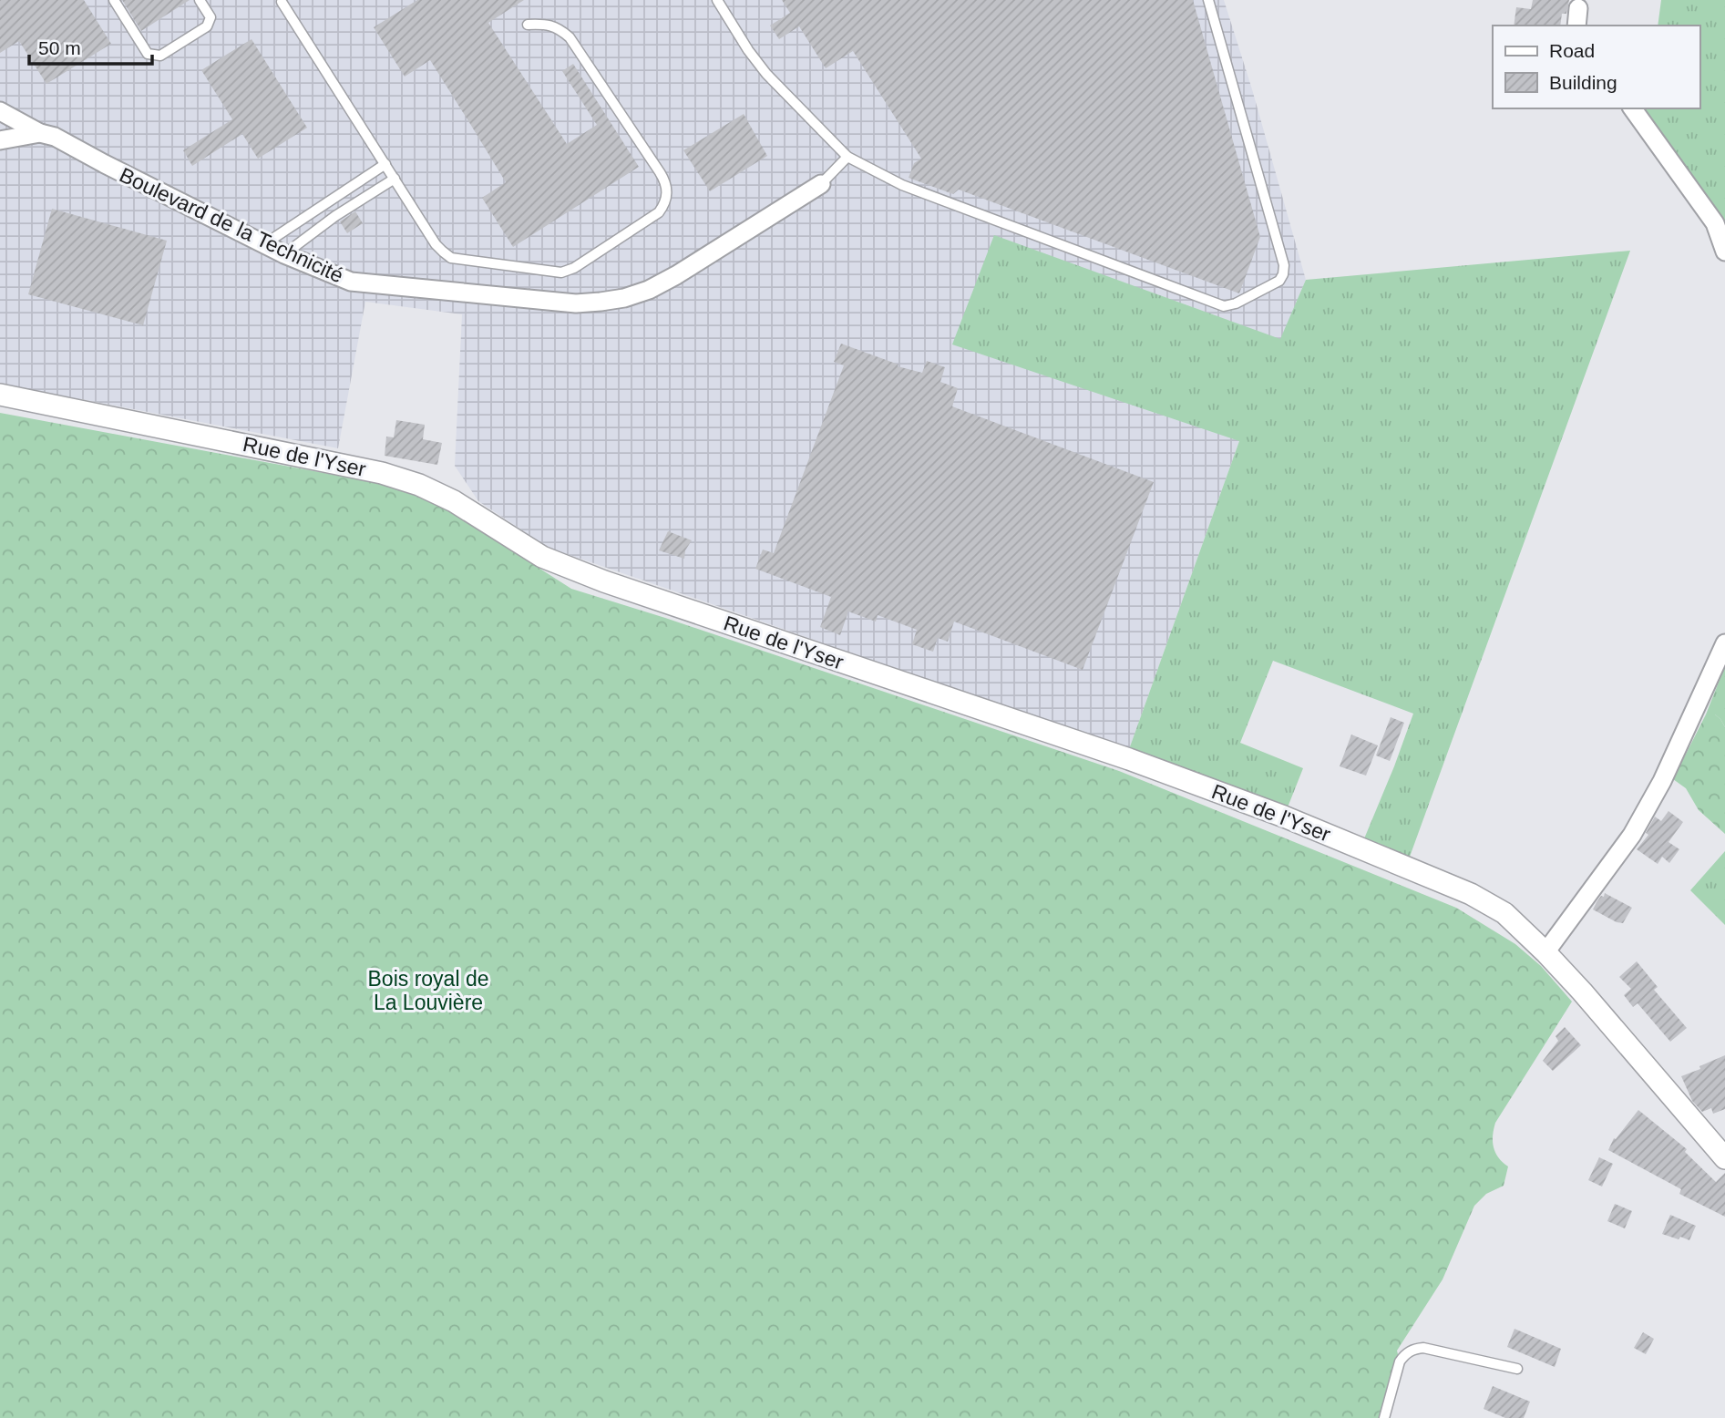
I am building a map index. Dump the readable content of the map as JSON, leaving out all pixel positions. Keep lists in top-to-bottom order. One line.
{"streets":{"street":["Boulevard de la Technicité","Rue de l'Yser"]},"parks":["Bois royal de La Louvière"],"legend":["Road","Building"],"scale_bar":"50 m"}
